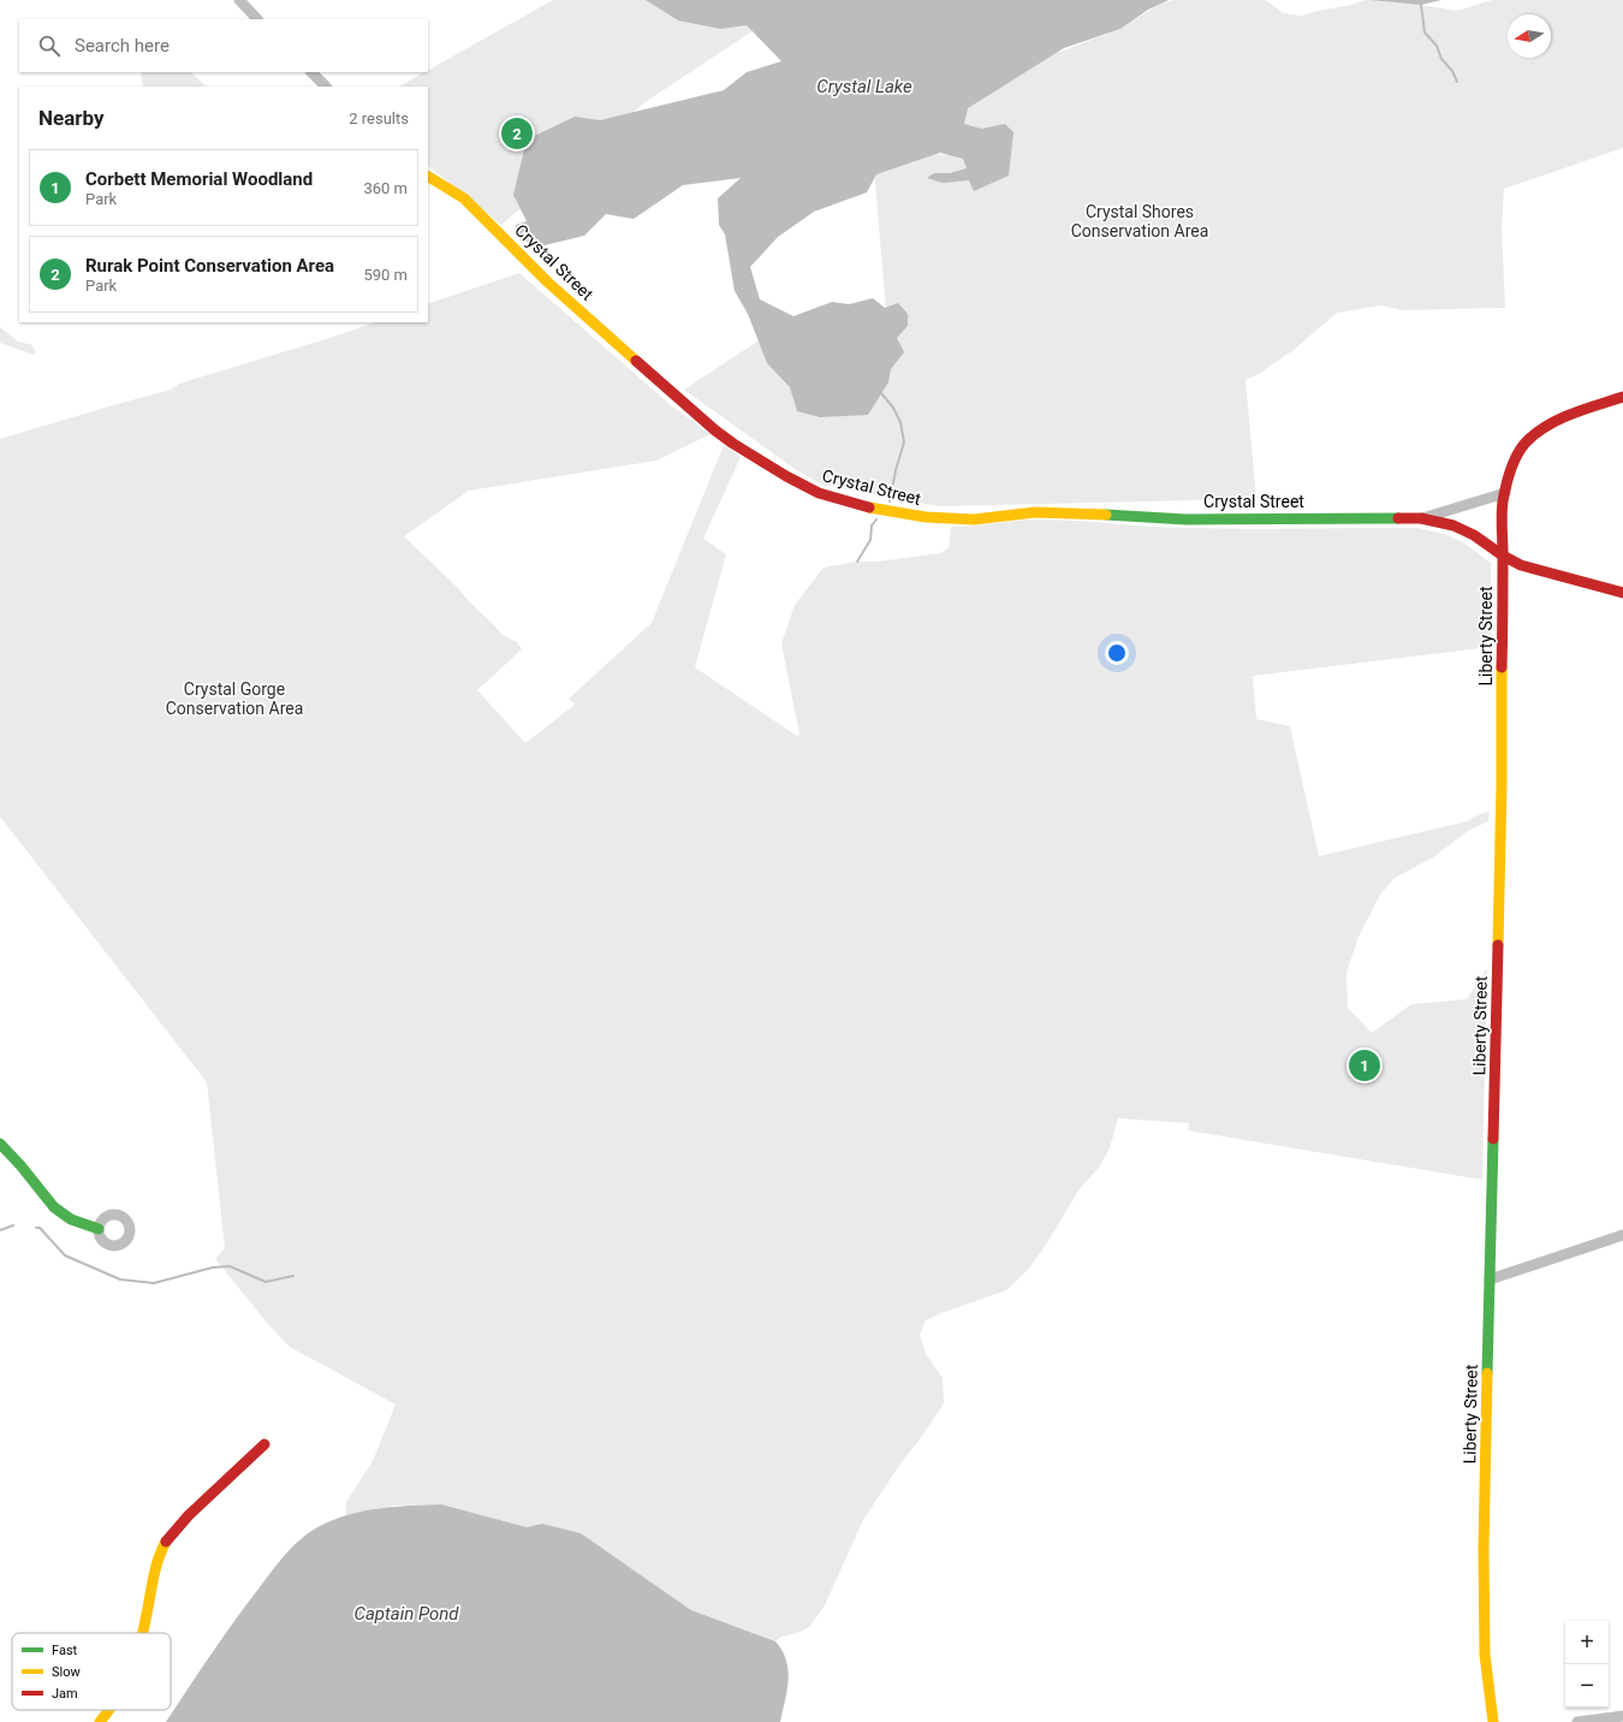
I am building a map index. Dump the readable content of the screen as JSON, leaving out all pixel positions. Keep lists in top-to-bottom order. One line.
{"streets":{"street":["Crystal Street","Liberty Street"]},"crossings":[["Crystal Street","Liberty Street"]],"water":["Crystal Lake","Captain Pond"],"parks":["Crystal Shores Conservation Area","Crystal Gorge Conservation Area"],"legend":["Fast","Slow","Jam"],"north":"left","page":{"search":"Search here","heading":["Nearby","2 results"],"pins":["2","1"],"list":[{"mark":"1","name":"Corbett Memorial Woodland","note":"Park","value":"360 m"},{"mark":"2","name":"Rurak Point Conservation Area","note":"Park","value":"590 m"}],"map_buttons":["+","−"]}}
